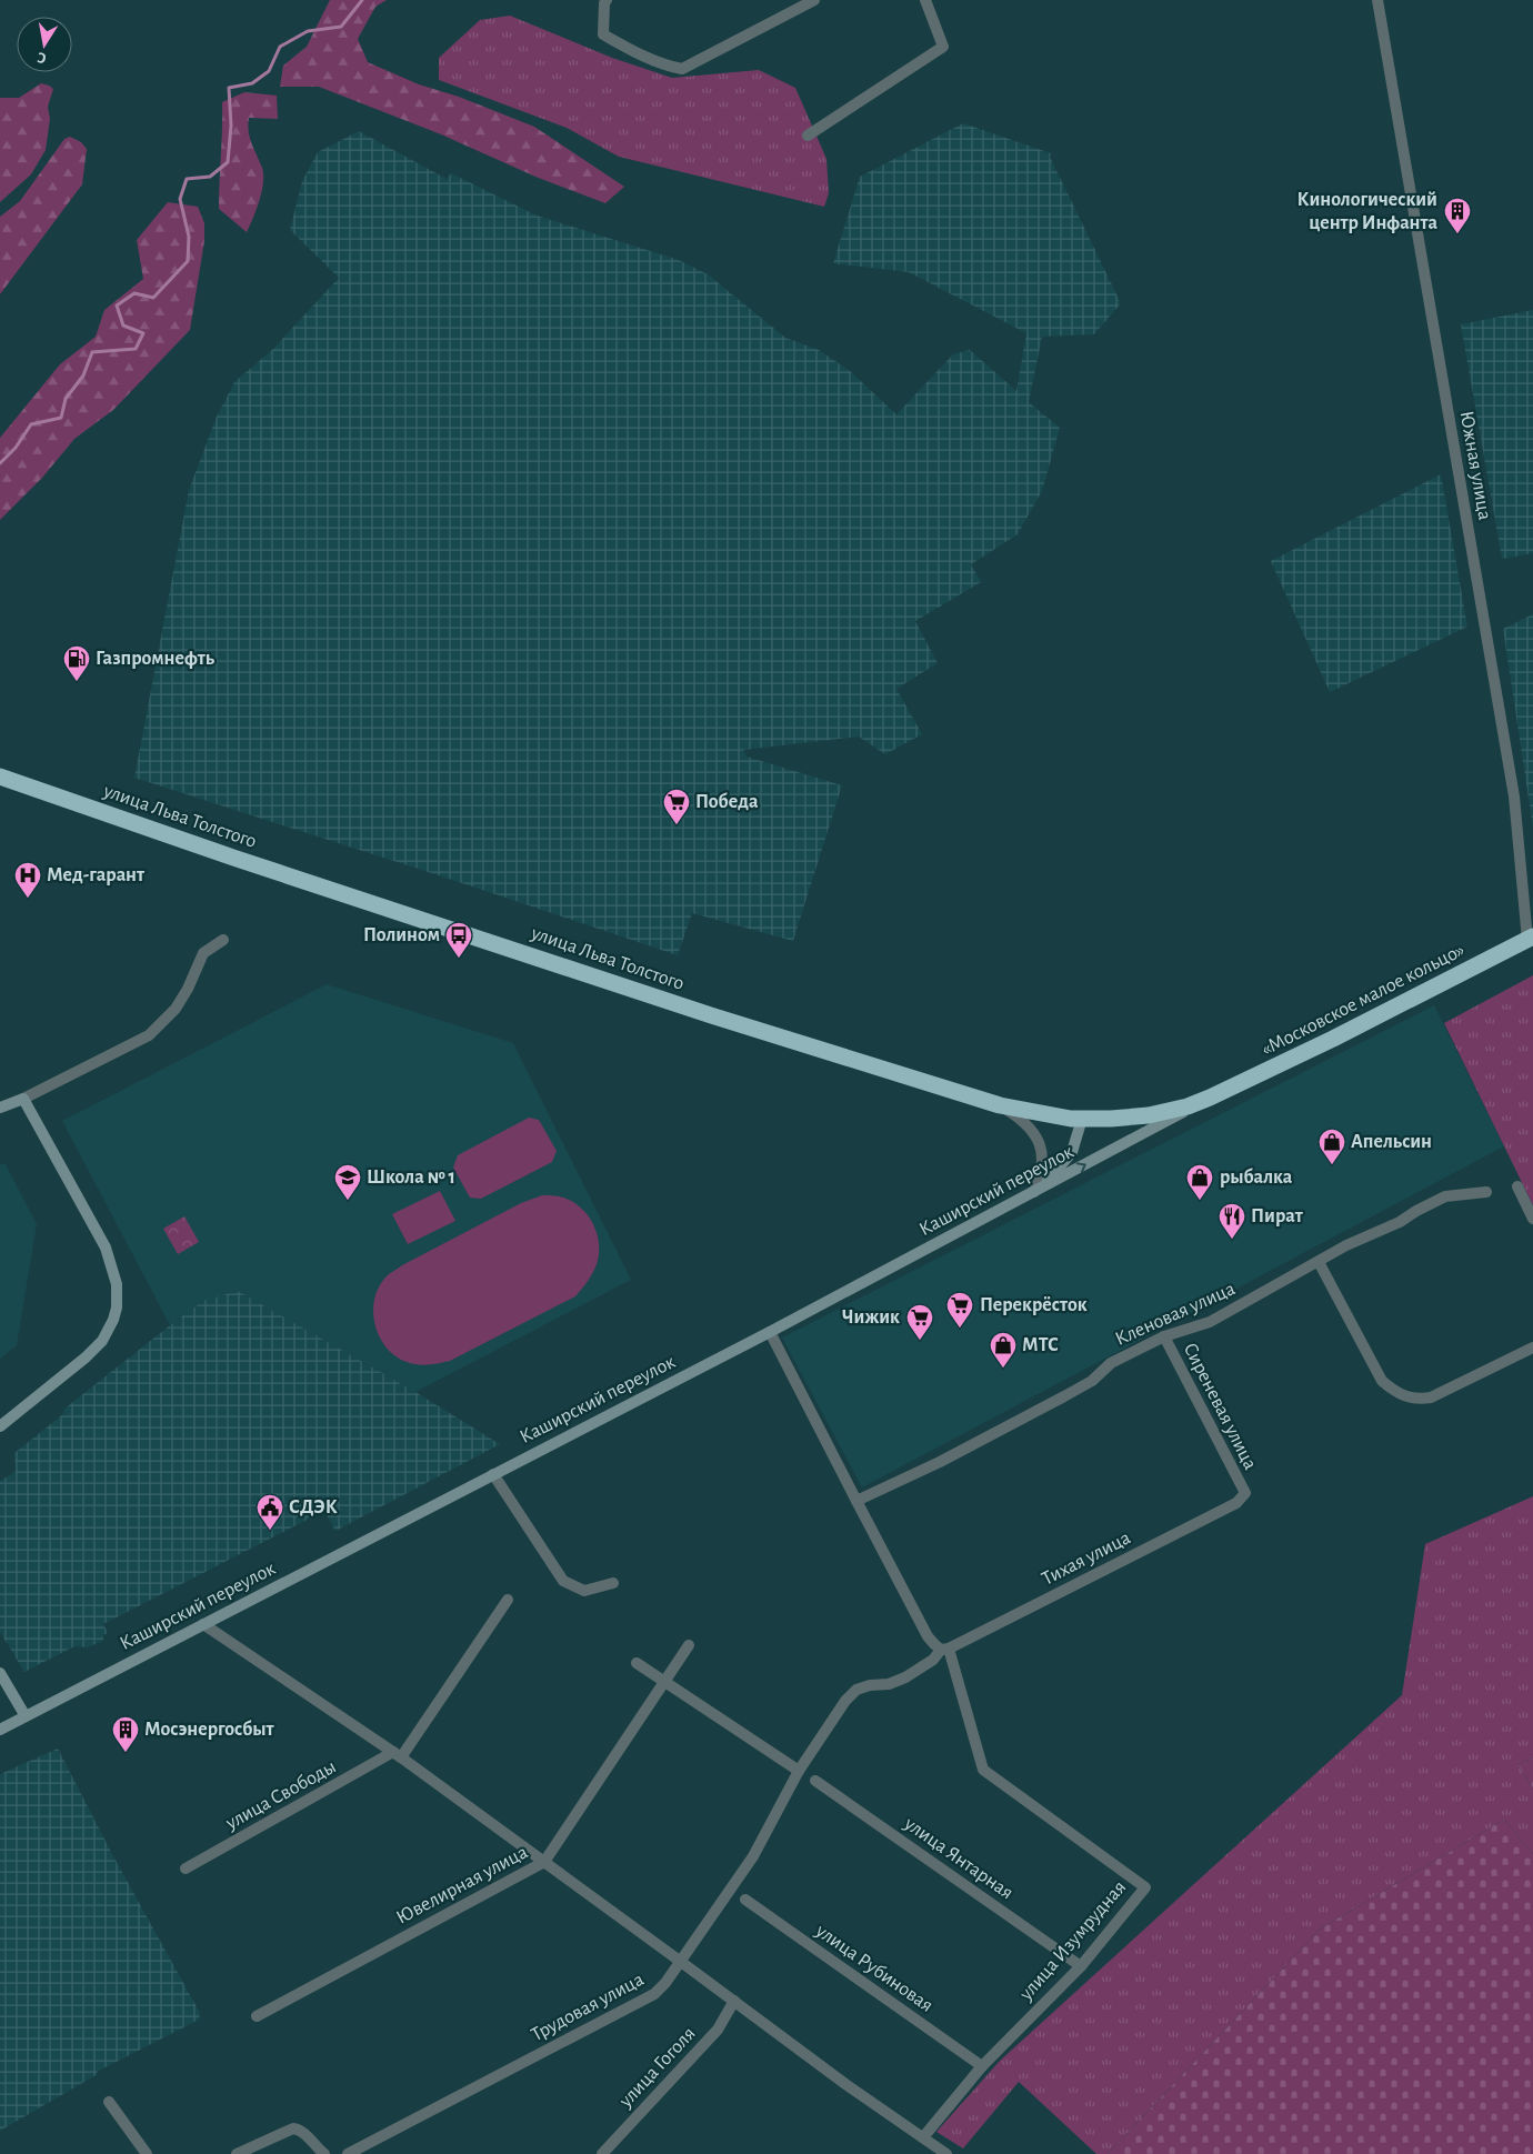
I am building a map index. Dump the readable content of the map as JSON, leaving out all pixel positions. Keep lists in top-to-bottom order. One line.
{"streets":{"highway":["улица Льва Толстого","«Московское малое кольцо»"],"main road":["Каширский переулок"],"street":["Южная улица","Кленовая улица","Сиреневая улица","Тихая улица","улица Свободы","улица Янтарная","Ювелирная улица","улица Изумрудная","улица Рубиновая","Трудовая улица","улица Гоголя"]},"crossings":[["Южная улица","«Московское малое кольцо»"],["улица Льва Толстого","«Московское малое кольцо»"],["улица Льва Толстого","Каширский переулок"],["«Московское малое кольцо»","Каширский переулок"],["Кленовая улица","Сиреневая улица"],["Сиреневая улица","Тихая улица"],["Тихая улица","улица Изумрудная"],["Тихая улица","Трудовая улица"],["улица Янтарная","улица Изумрудная"],["улица Изумрудная","улица Рубиновая"]],"places":{"building":["Кинологический центр Инфанта","Мосэнергосбыт"],"fuel station":["Газпромнефть"],"supermarket":["Победа","Перекрёсток","Чижик"],"hospital":["Мед-гарант"],"bus stop":["Полином"],"shop":["Апельсин","рыбалка","МТС"],"school or university":["Школа № 1"],"restaurant":["Пират"],"public building":["СДЭК"]},"north":"bottom"}
